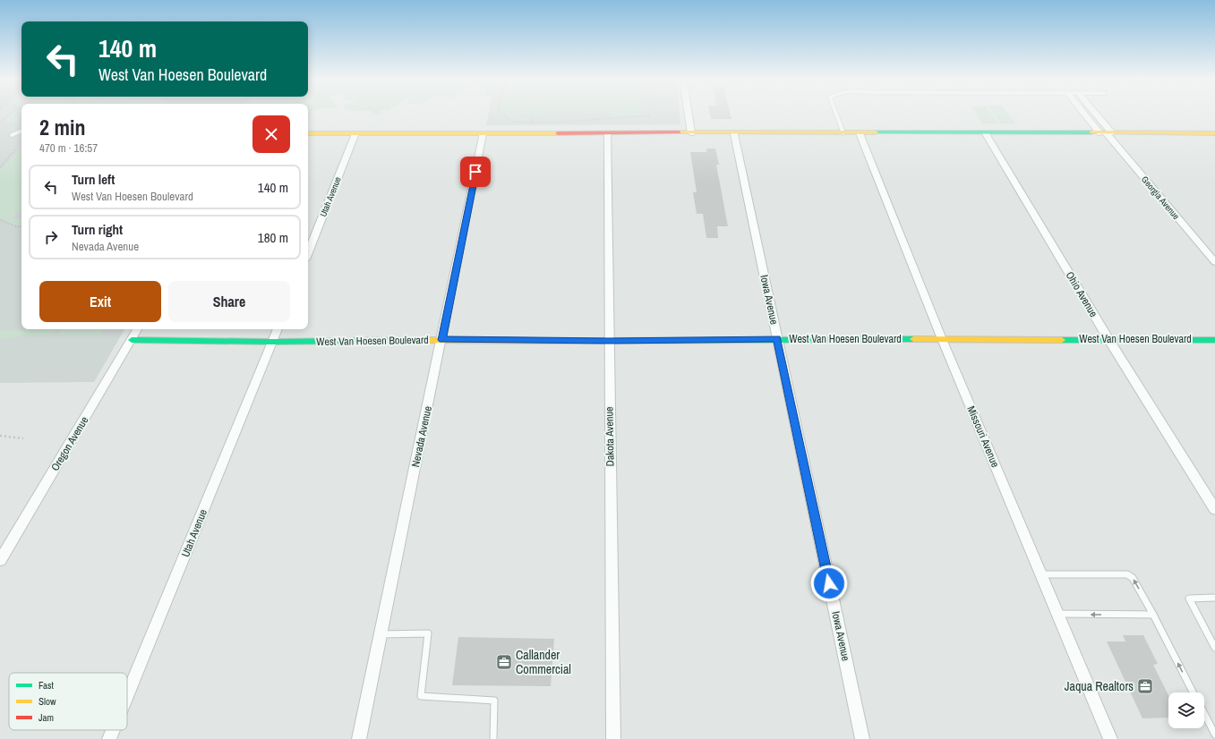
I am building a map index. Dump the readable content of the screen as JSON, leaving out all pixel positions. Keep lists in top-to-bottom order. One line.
{"streets":{"street":["Utah Avenue","Georgia Avenue","Ohio Avenue","Iowa Avenue","West Van Hoesen Boulevard","Nevada Avenue","Dakota Avenue","Missouri Avenue","Oregon Avenue"]},"crossings":[["Utah Avenue","West Van Hoesen Boulevard"],["Ohio Avenue","West Van Hoesen Boulevard"],["Iowa Avenue","West Van Hoesen Boulevard"],["West Van Hoesen Boulevard","Nevada Avenue"],["West Van Hoesen Boulevard","Dakota Avenue"],["West Van Hoesen Boulevard","Missouri Avenue"],["West Van Hoesen Boulevard","Oregon Avenue"]],"places":{"office":["Callander Commercial","Jaqua Realtors"]},"legend":["Fast","Slow","Jam"],"page":{"turn":["140 m","West Van Hoesen Boulevard"],"heading":["2 min","470 m · 16:57"],"list":[{"name":"Turn left","note":"West Van Hoesen Boulevard","value":"140 m"},{"name":"Turn right","note":"Nevada Avenue","value":"180 m"}],"buttons":["Exit","Share"]}}
